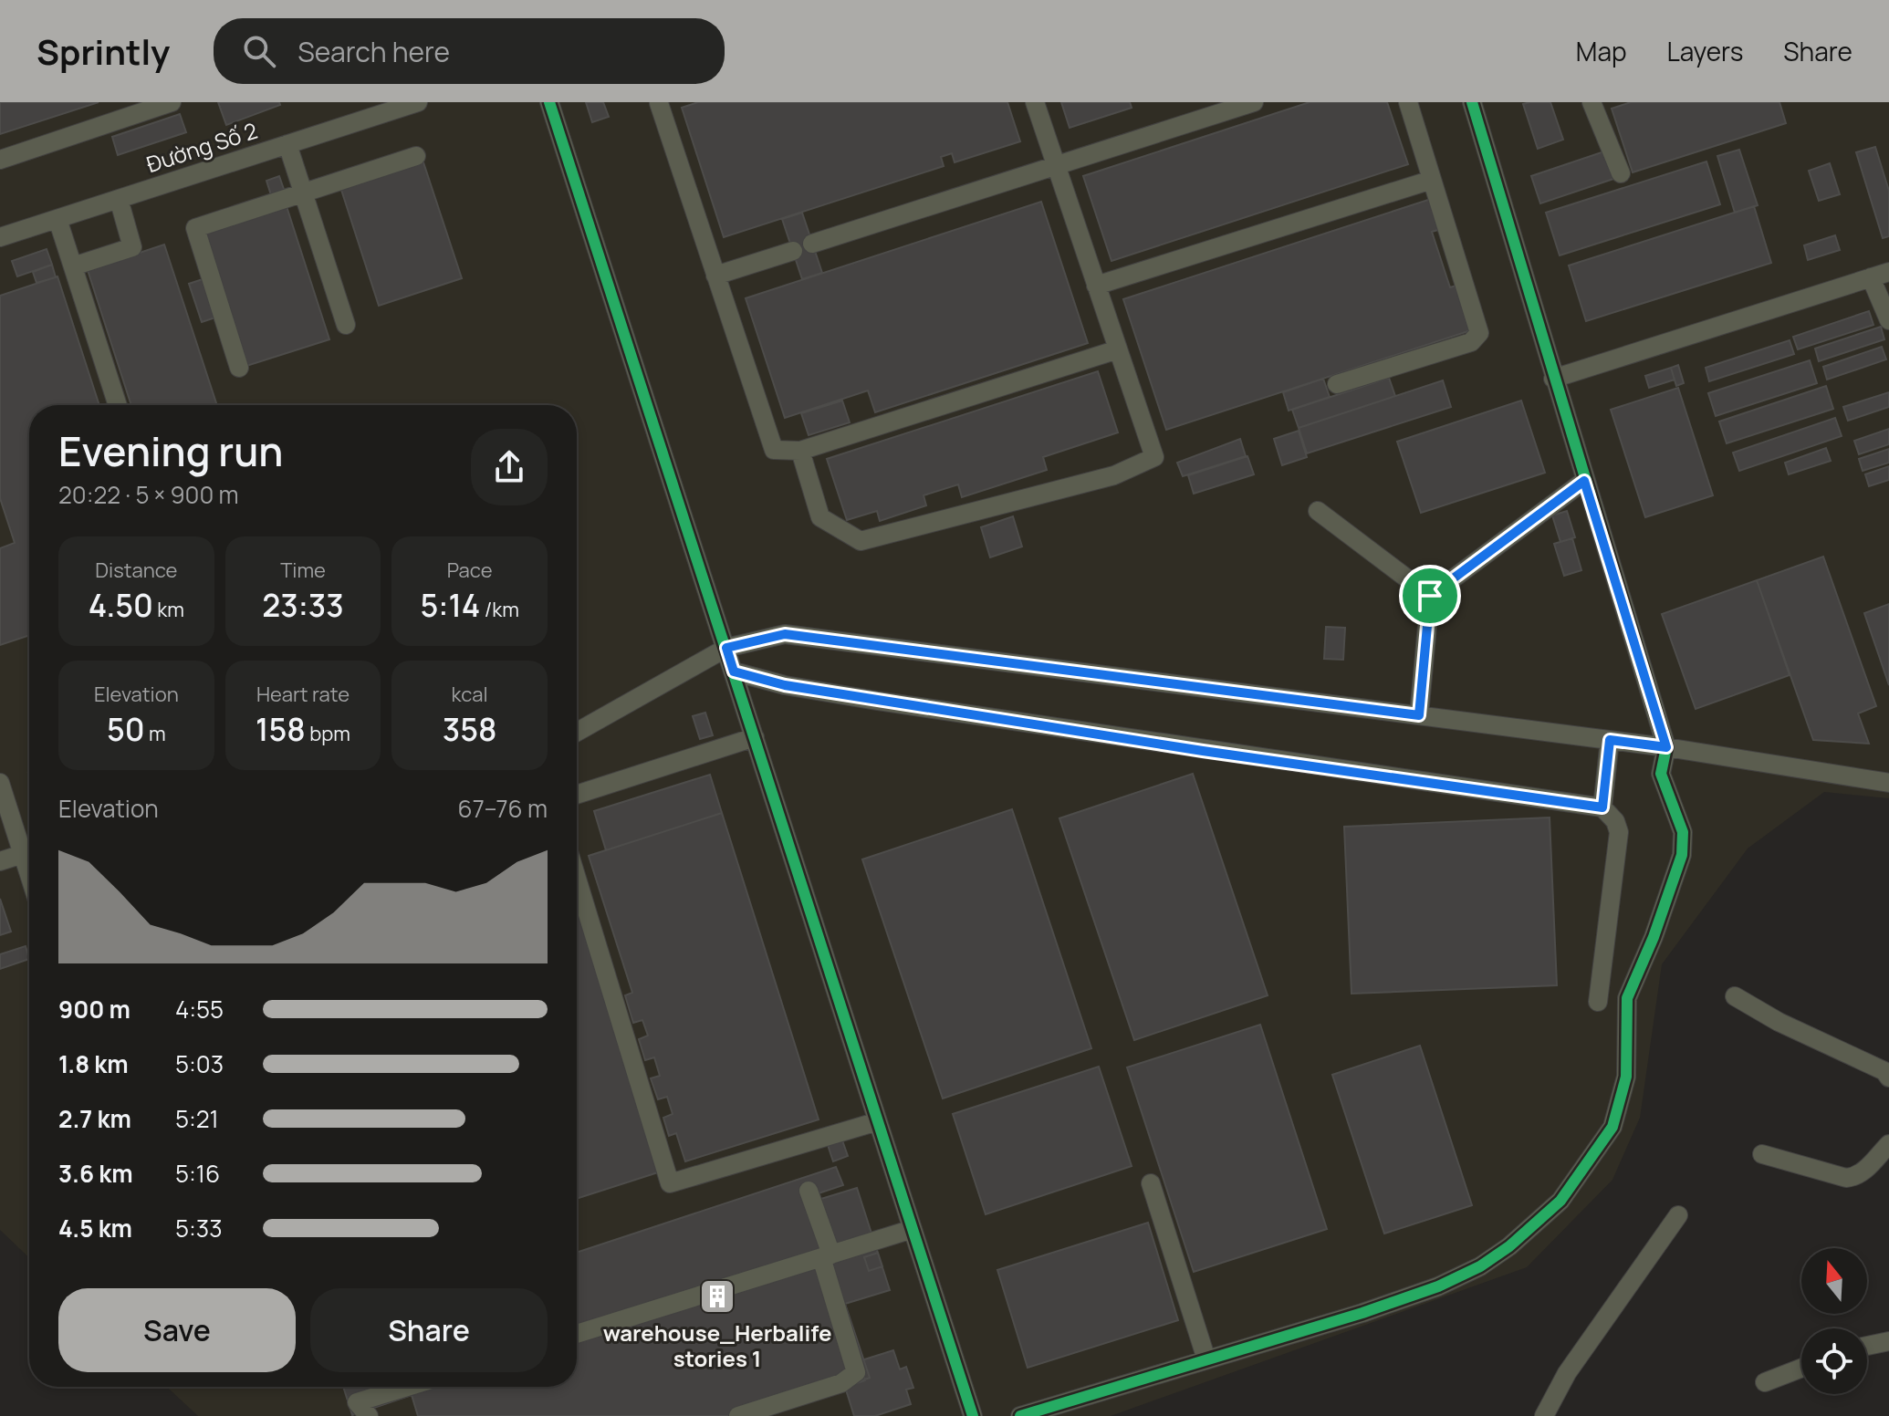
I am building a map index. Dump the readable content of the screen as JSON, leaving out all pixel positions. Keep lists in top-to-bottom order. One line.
{"streets":{"street":["Đường Số 2"]},"places":{"building":["warehouse_Herbalife stories 1"]},"north":"top","page":{"header":"Sprintly","search":"Search here","nav":["Map","Layers","Share"],"heading":["Evening run","20:22 · 5 × 900 m"],"stats":[["Distance","4.50 km"],["Time","23:33"],["Pace","5:14 /km"],["Elevation","50 m"],["Heart rate","158 bpm"],["kcal","358"]],"chart":["Elevation","67–76 m"],"list":[{"name":"900 m","note":"4:55"},{"name":"1.8 km","note":"5:03"},{"name":"2.7 km","note":"5:21"},{"name":"3.6 km","note":"5:16"},{"name":"4.5 km","note":"5:33"}],"buttons":["Save","Share"]}}
